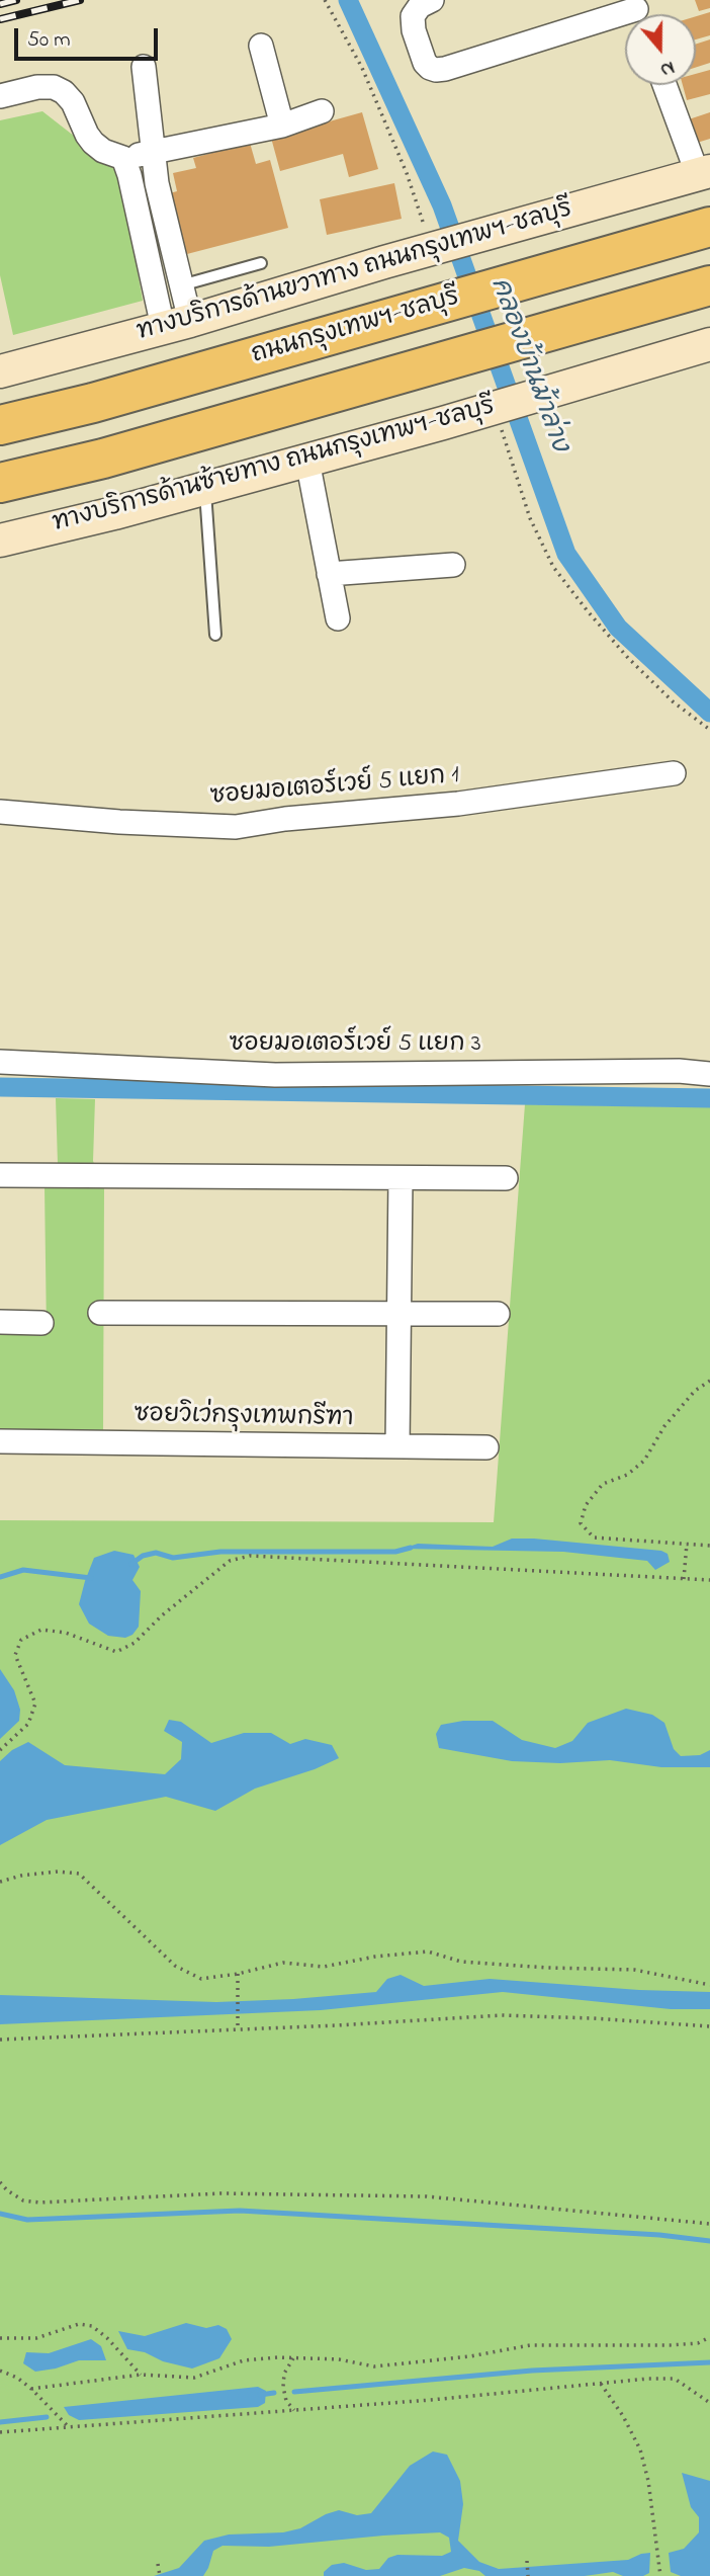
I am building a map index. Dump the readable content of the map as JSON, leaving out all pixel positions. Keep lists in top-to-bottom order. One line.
{"streets":{"highway":["ถนนกรุงเทพฯ-ชลบุรี"],"main road":["ทางบริการด้านขวาทาง ถนนกรุงเทพฯ-ชลบุรี","ทางบริการด้านซ้ายทาง ถนนกรุงเทพฯ-ชลบุรี"],"street":["ซอยมอเตอร์เวย์ 5 แยก 1","ซอยมอเตอร์เวย์ 5 แยก 3","ซอยวิเว่กรุงเทพกรีฑา"]},"water":["คลองบ้านม้าล่าง"],"scale_bar":"50 m","north":"bottom"}
